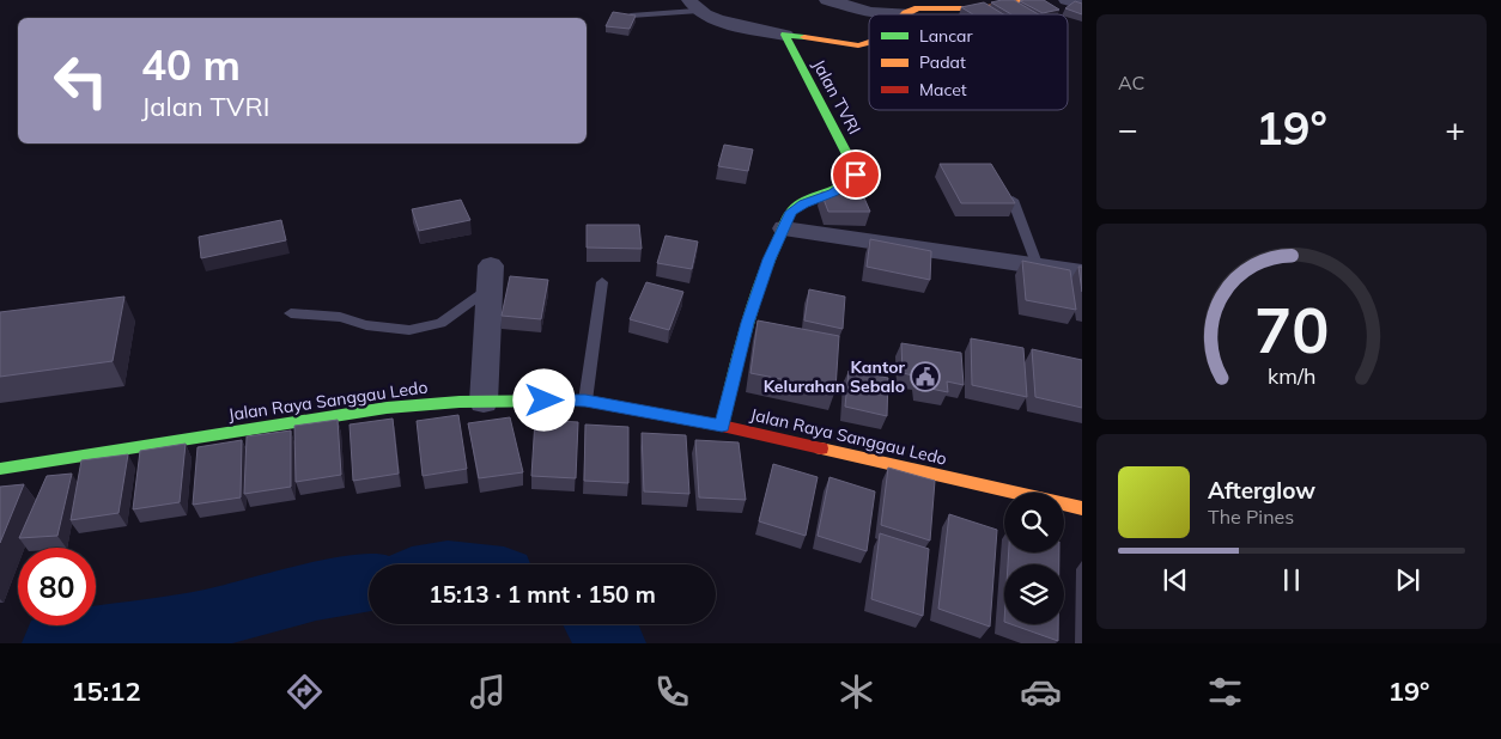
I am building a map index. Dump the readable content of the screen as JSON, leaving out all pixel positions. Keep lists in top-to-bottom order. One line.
{"streets":{"main road":["Jalan TVRI","Jalan Raya Sanggau Ledo"]},"crossings":[["Jalan TVRI","Jalan Raya Sanggau Ledo"]],"places":{"public building":["Kantor Kelurahan Sebalo"]},"legend":["Lancar","Padat","Macet"],"page":{"tile":"AC","turn":["40 m","Jalan TVRI"],"heat":["−","19°","+"],"song":["Afterglow","The Pines"],"limit":"80","trip":"15:13 · 1 mnt · 150 m","tabs":["15:12","19°"],"gauge":["70","km/h"]}}
